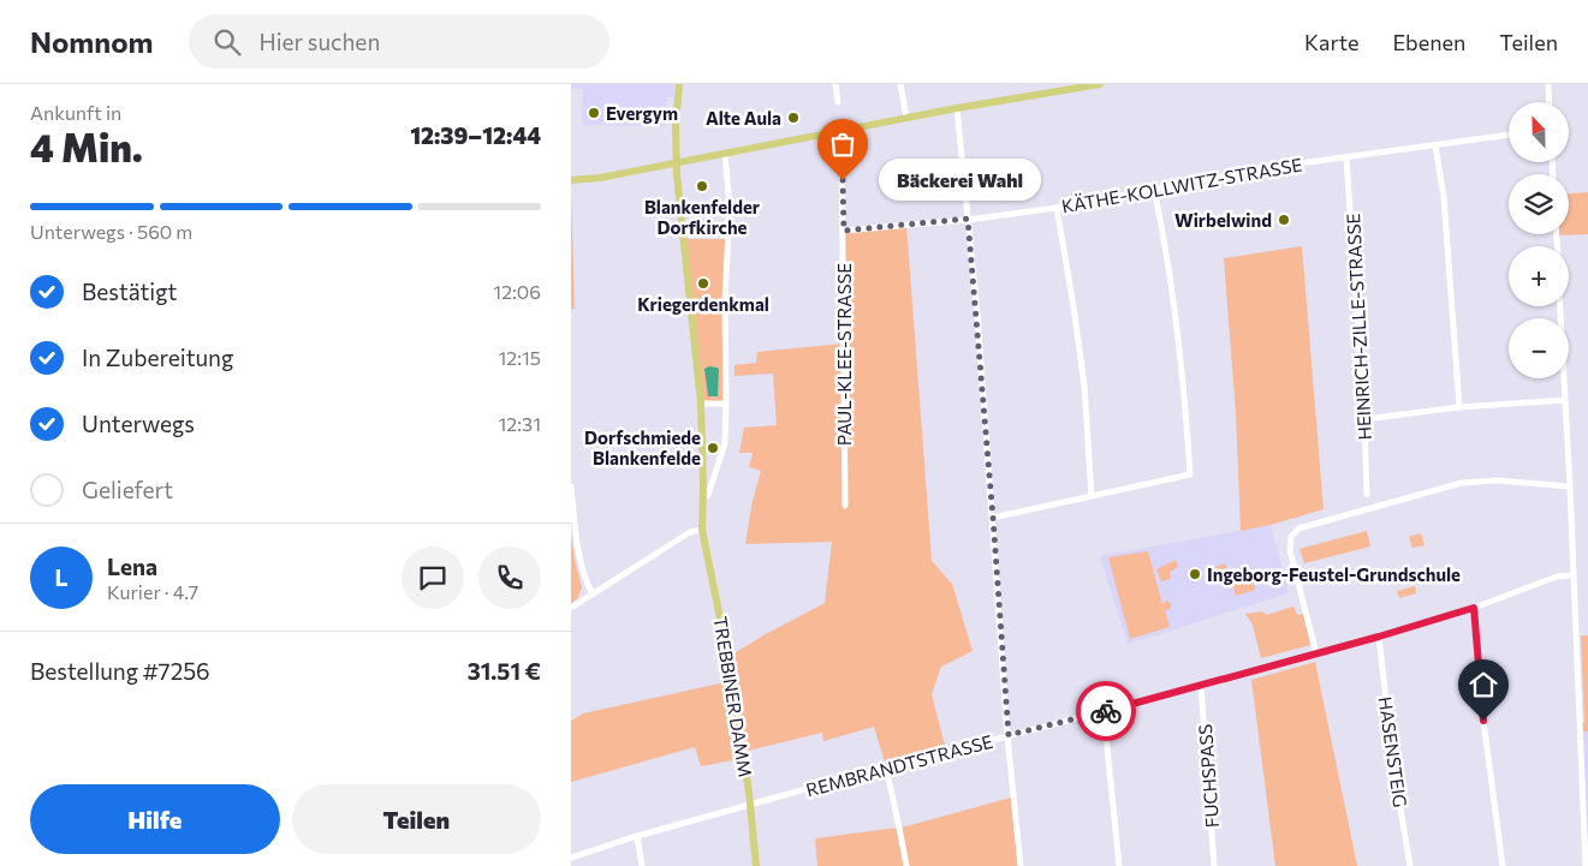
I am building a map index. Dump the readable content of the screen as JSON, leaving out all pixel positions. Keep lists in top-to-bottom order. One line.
{"streets":{"main road":["TREBBINER DAMM"],"street":["KÄTHE-KOLLWITZ-STRASSE","HEINRICH-ZILLE-STRASSE","PAUL-KLEE-STRASSE","HASENSTEIG","REMBRANDTSTRASSE","FUCHSPASS"]},"crossings":[["KÄTHE-KOLLWITZ-STRASSE","HEINRICH-ZILLE-STRASSE"],["KÄTHE-KOLLWITZ-STRASSE","PAUL-KLEE-STRASSE"],["TREBBINER DAMM","REMBRANDTSTRASSE"],["HASENSTEIG","REMBRANDTSTRASSE"],["REMBRANDTSTRASSE","FUCHSPASS"]],"places":["Evergym","Alte Aula","Bäckerei Wahl","Blankenfelder Dorfkirche","Wirbelwind","Kriegerdenkmal","Dorfschmiede Blankenfelde","Ingeborg-Feustel-Grundschule"],"north":"top","page":{"header":"Nomnom","search":"Hier suchen","nav":["Karte","Ebenen","Teilen"],"heading":["4 Min.","Ankunft in","12:39–12:44"],"panel":["Lena","Kurier · 4.7","Bestellung #7256","31.51 €"],"map_buttons":["+","−"],"bubble":"Bäckerei Wahl","bar":"Unterwegs · 560 m","list":[["Bestätigt","12:06"],["In Zubereitung","12:15"],["Unterwegs","12:31"],"Geliefert"],"round":"L","buttons":["Hilfe","Teilen"]}}
